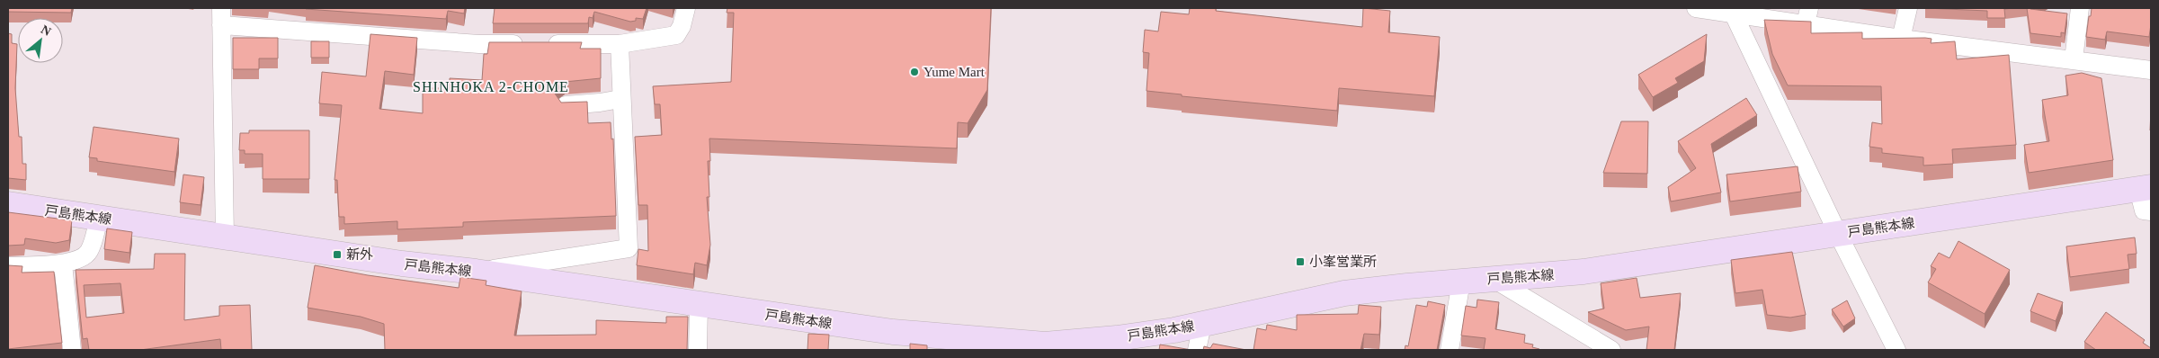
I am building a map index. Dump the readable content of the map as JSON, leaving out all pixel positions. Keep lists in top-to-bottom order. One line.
{"streets":{"main road":["戸島熊本線"]},"districts":["SHINHOKA 2-CHOME"],"places":{"other":["Yume Mart"],"transit":["新外","小峯営業所"]},"north":"top right"}
